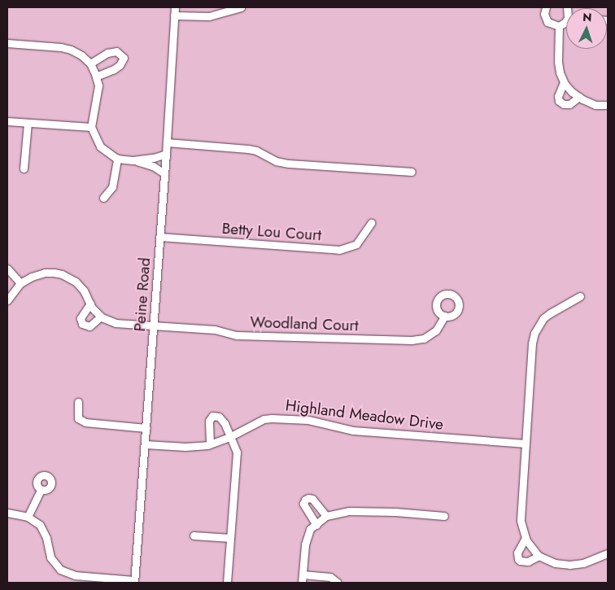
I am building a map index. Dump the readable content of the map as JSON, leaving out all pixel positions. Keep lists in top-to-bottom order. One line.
{"streets":{"street":["Betty Lou Court","Peine Road","Woodland Court","Highland Meadow Drive"]},"crossings":[["Betty Lou Court","Peine Road"],["Peine Road","Woodland Court"],["Peine Road","Highland Meadow Drive"]],"north":"top"}
